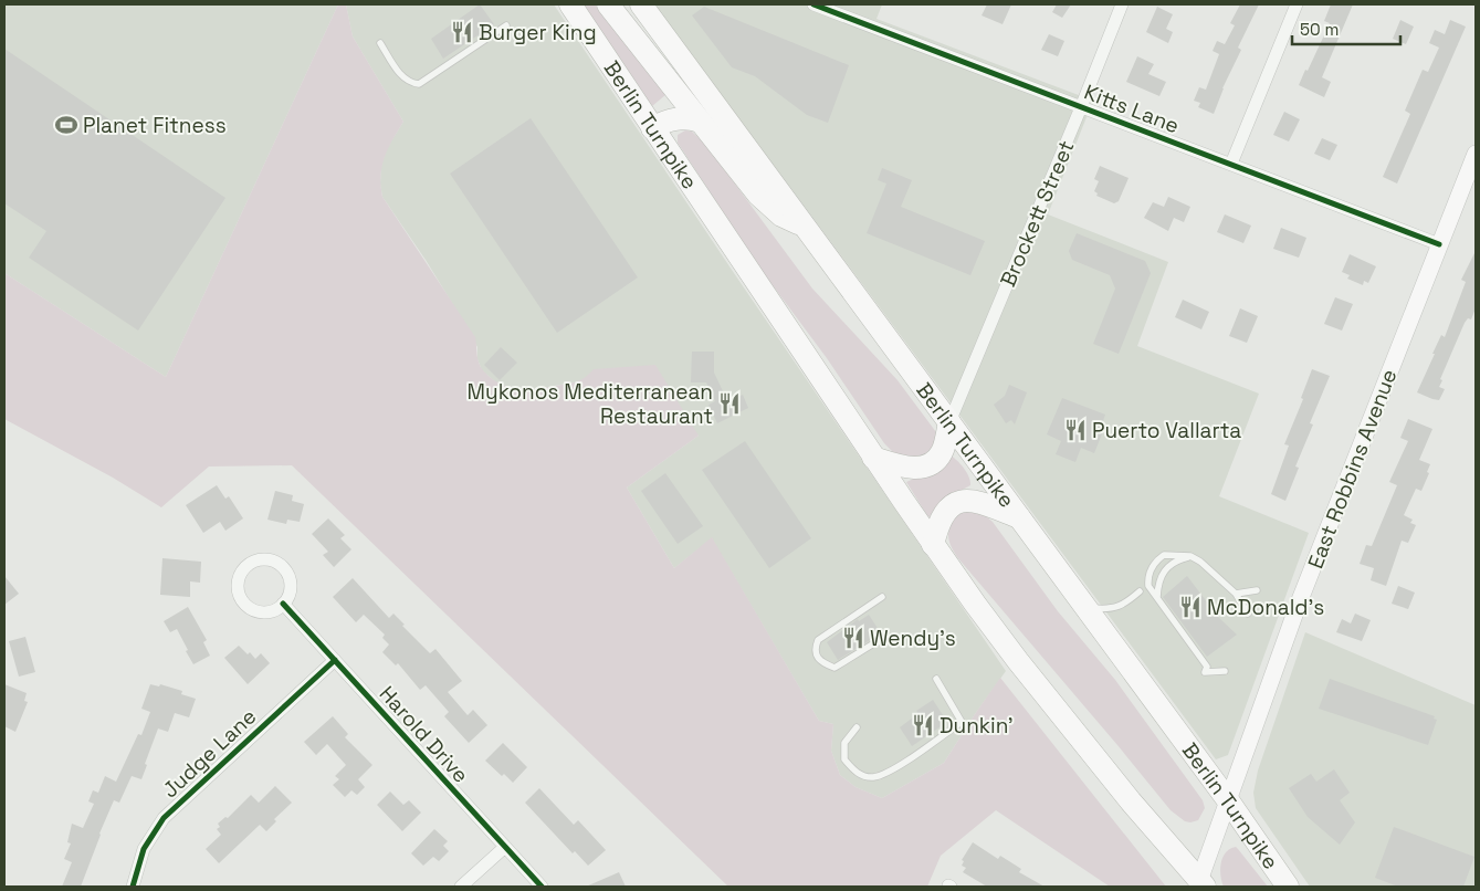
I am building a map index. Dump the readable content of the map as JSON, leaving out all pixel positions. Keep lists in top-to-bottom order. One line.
{"streets":{"highway":["Berlin Turnpike"],"main road":["East Robbins Avenue"],"street":["Kitts Lane","Brockett Street","Harold Drive","Judge Lane"]},"crossings":[["Kitts Lane","Brockett Street"],["Kitts Lane","East Robbins Avenue"],["Berlin Turnpike","Brockett Street"],["Berlin Turnpike","East Robbins Avenue"],["Harold Drive","Judge Lane"]],"places":{"restaurant":["Burger King","Mykonos Mediterranean Restaurant","Puerto Vallarta","McDonald's","Wendy's","Dunkin'"],"sports":["Planet Fitness"]},"scale_bar":"50 m"}
